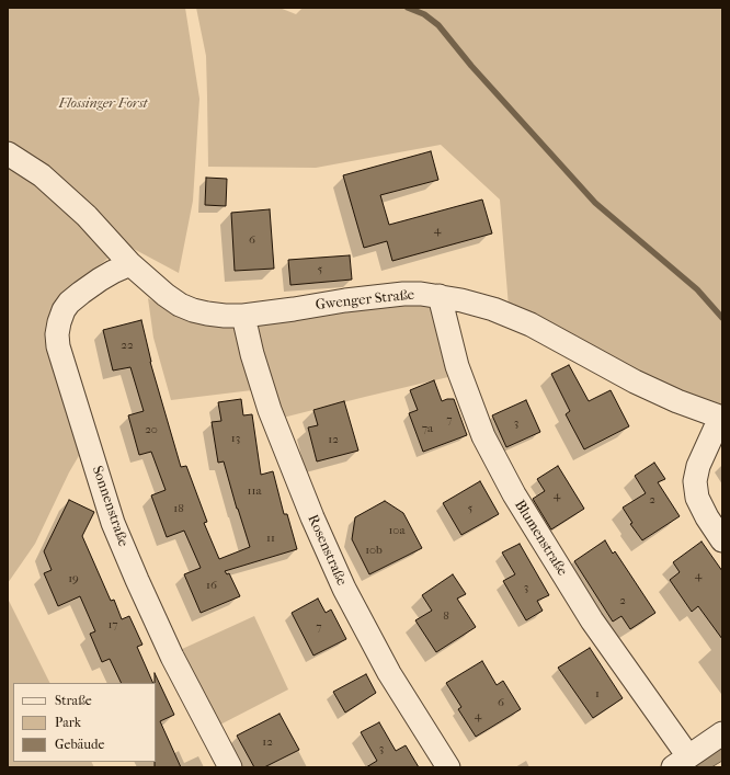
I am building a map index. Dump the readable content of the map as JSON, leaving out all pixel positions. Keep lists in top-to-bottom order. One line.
{"streets":{"street":["Gwenger Straße","Sonnenstraße","Blumenstraße","Rosenstraße"]},"crossings":[["Gwenger Straße","Sonnenstraße"],["Gwenger Straße","Blumenstraße"],["Gwenger Straße","Rosenstraße"]],"parks":["Flossinger Forst"],"house_numbers":["4","6","5","22","7","3","7a","20","13","12","11a","4","2","18","5","10a","11","10b","4","19","16","3","2","8","17","7","1","6","4","12","3"],"legend":["Straße","Park","Gebäude"]}
